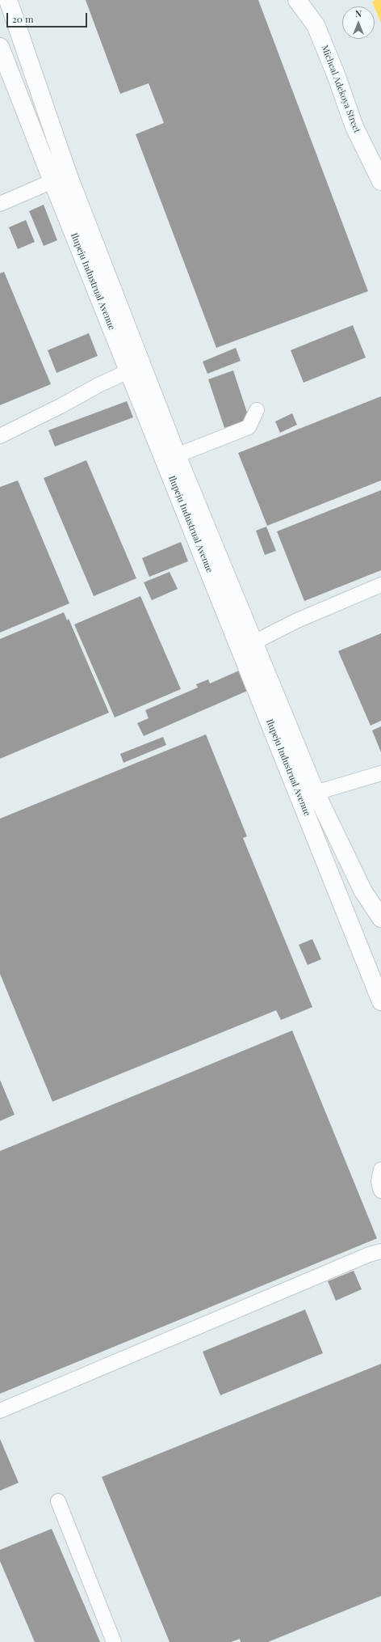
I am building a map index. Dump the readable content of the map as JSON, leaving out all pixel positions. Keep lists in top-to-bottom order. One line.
{"streets":{"street":["Micheal Adekoya Street","Ilupeju Industrual Avenue"]},"scale_bar":"20 m","north":"top"}
